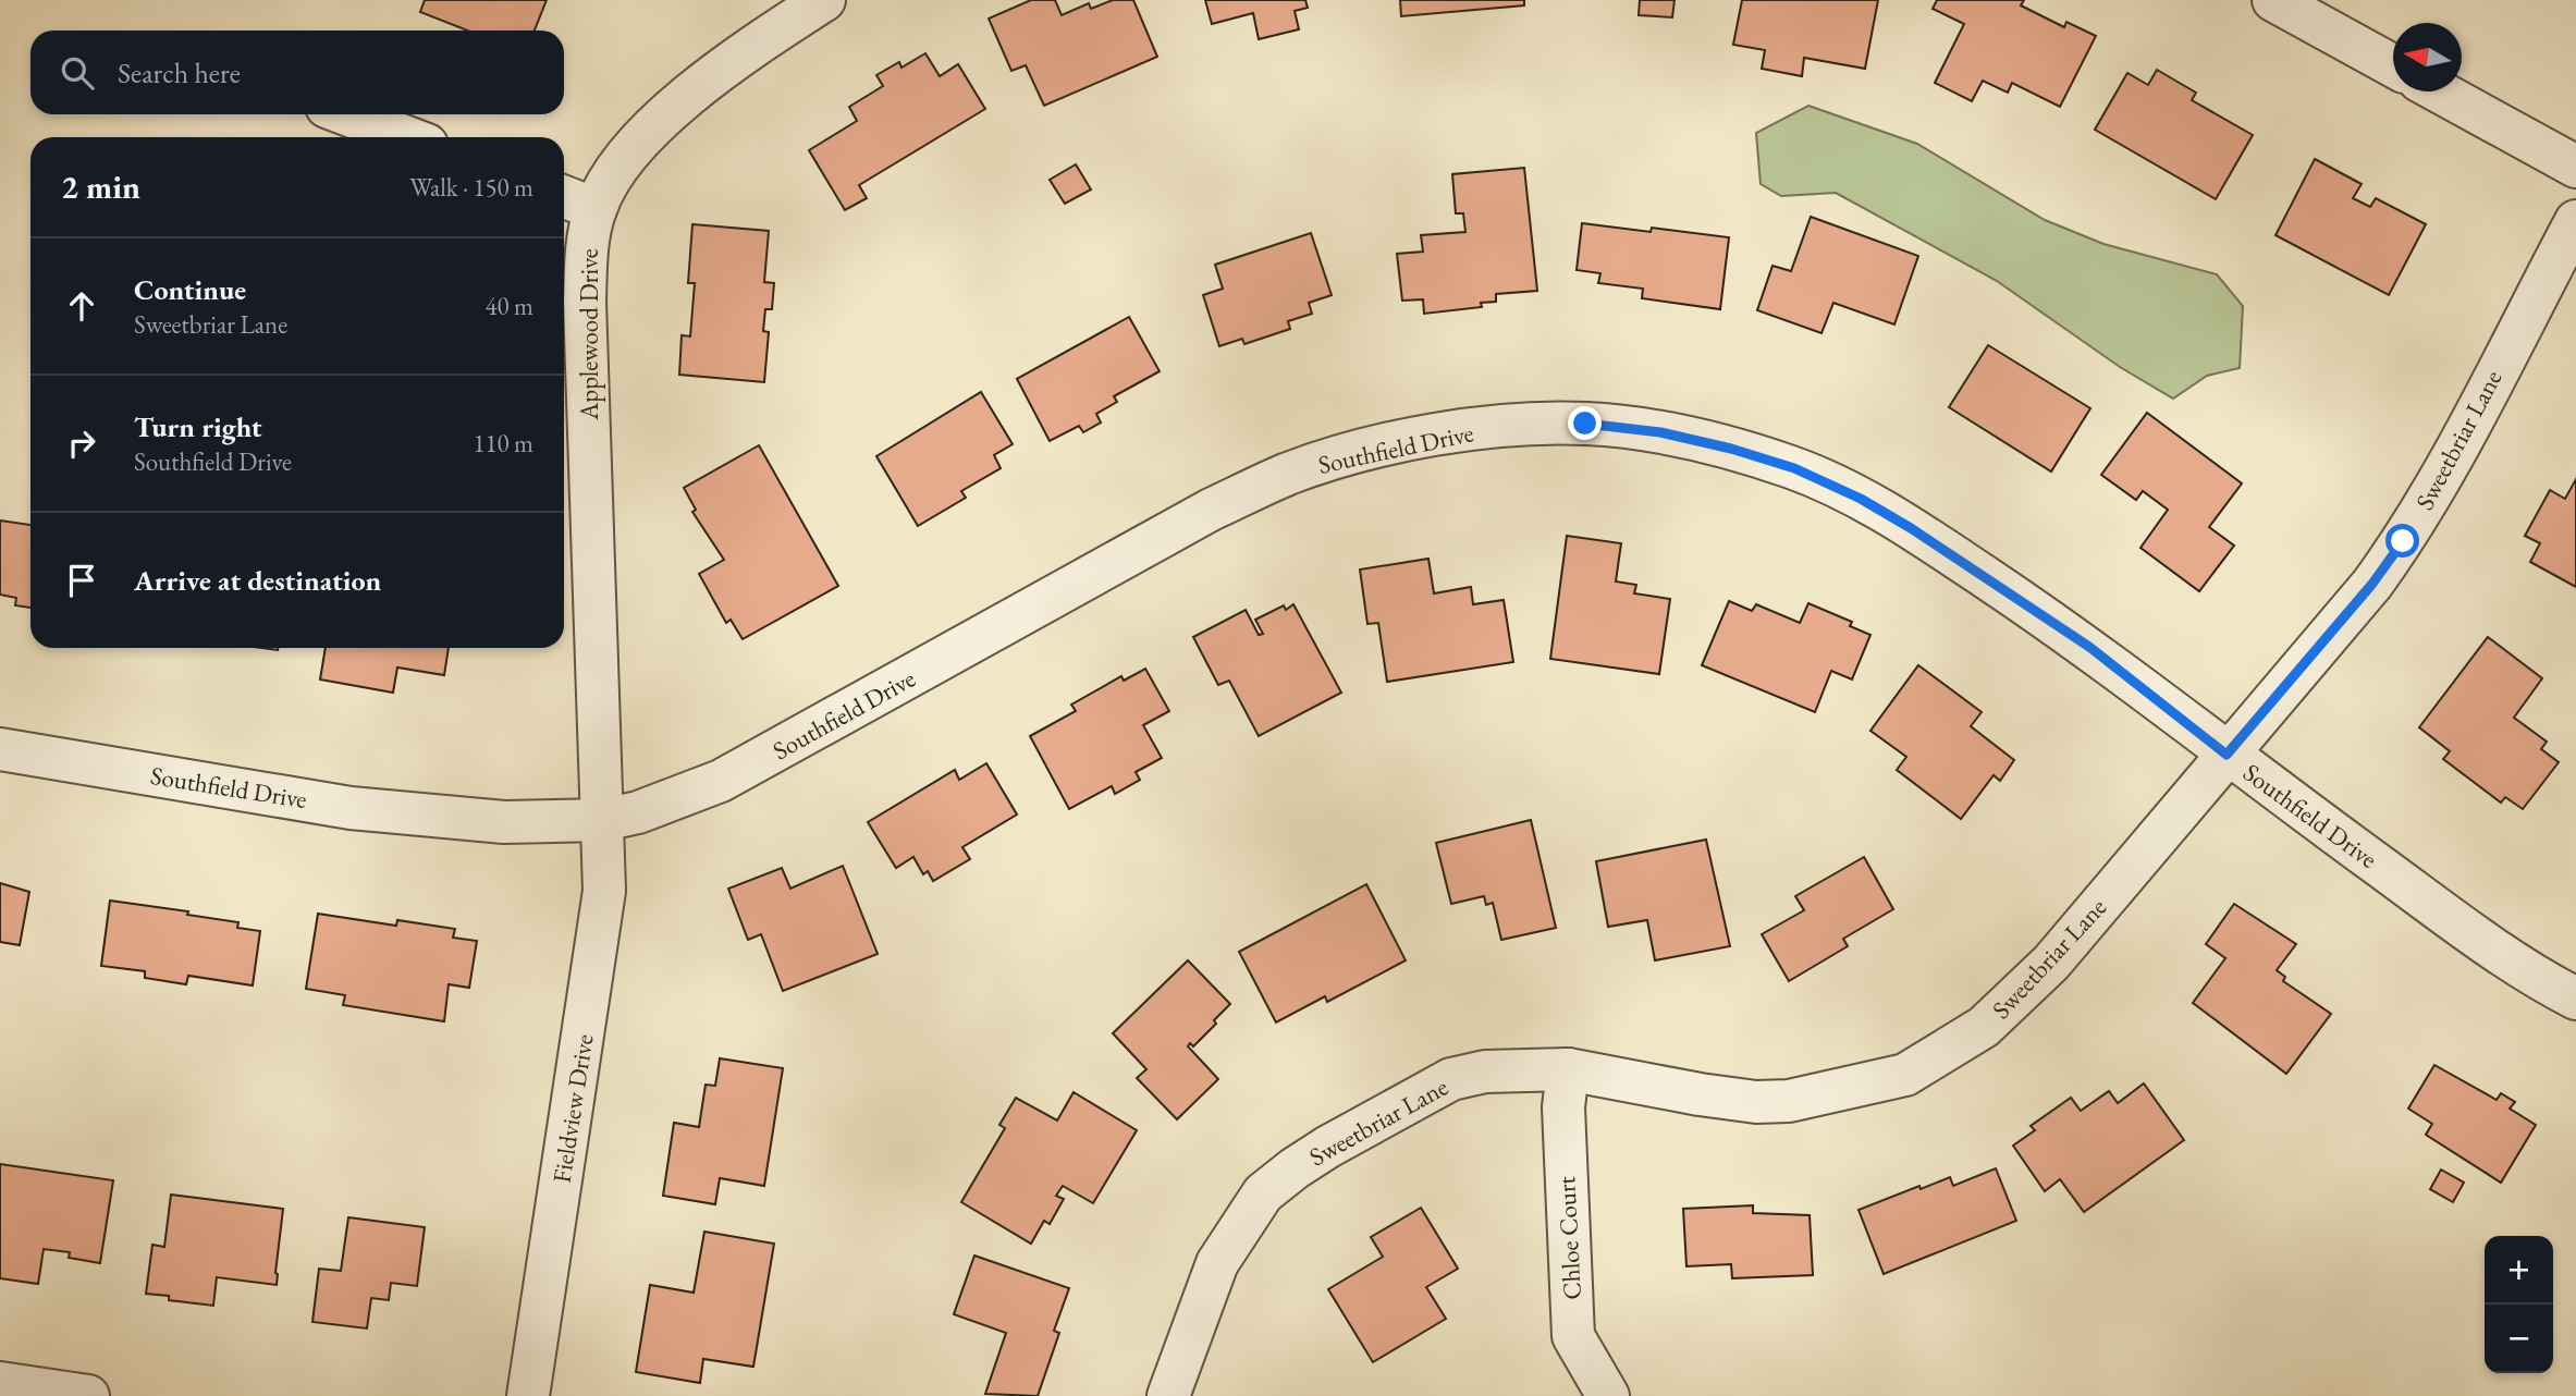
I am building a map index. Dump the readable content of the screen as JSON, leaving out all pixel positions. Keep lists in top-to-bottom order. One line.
{"streets":{"street":["Applewood Drive","Sweetbriar Lane","Southfield Drive","Fieldview Drive","Chloe Court"]},"crossings":[["Applewood Drive","Southfield Drive"],["Applewood Drive","Fieldview Drive"],["Sweetbriar Lane","Southfield Drive"],["Sweetbriar Lane","Chloe Court"],["Southfield Drive","Fieldview Drive"]],"north":"left","page":{"search":"Search here","heading":["2 min","Walk · 150 m"],"list":[["Continue","Sweetbriar Lane","40 m"],["Turn right","Southfield Drive","110 m"],"Arrive at destination"],"map_buttons":["+","−"]}}
